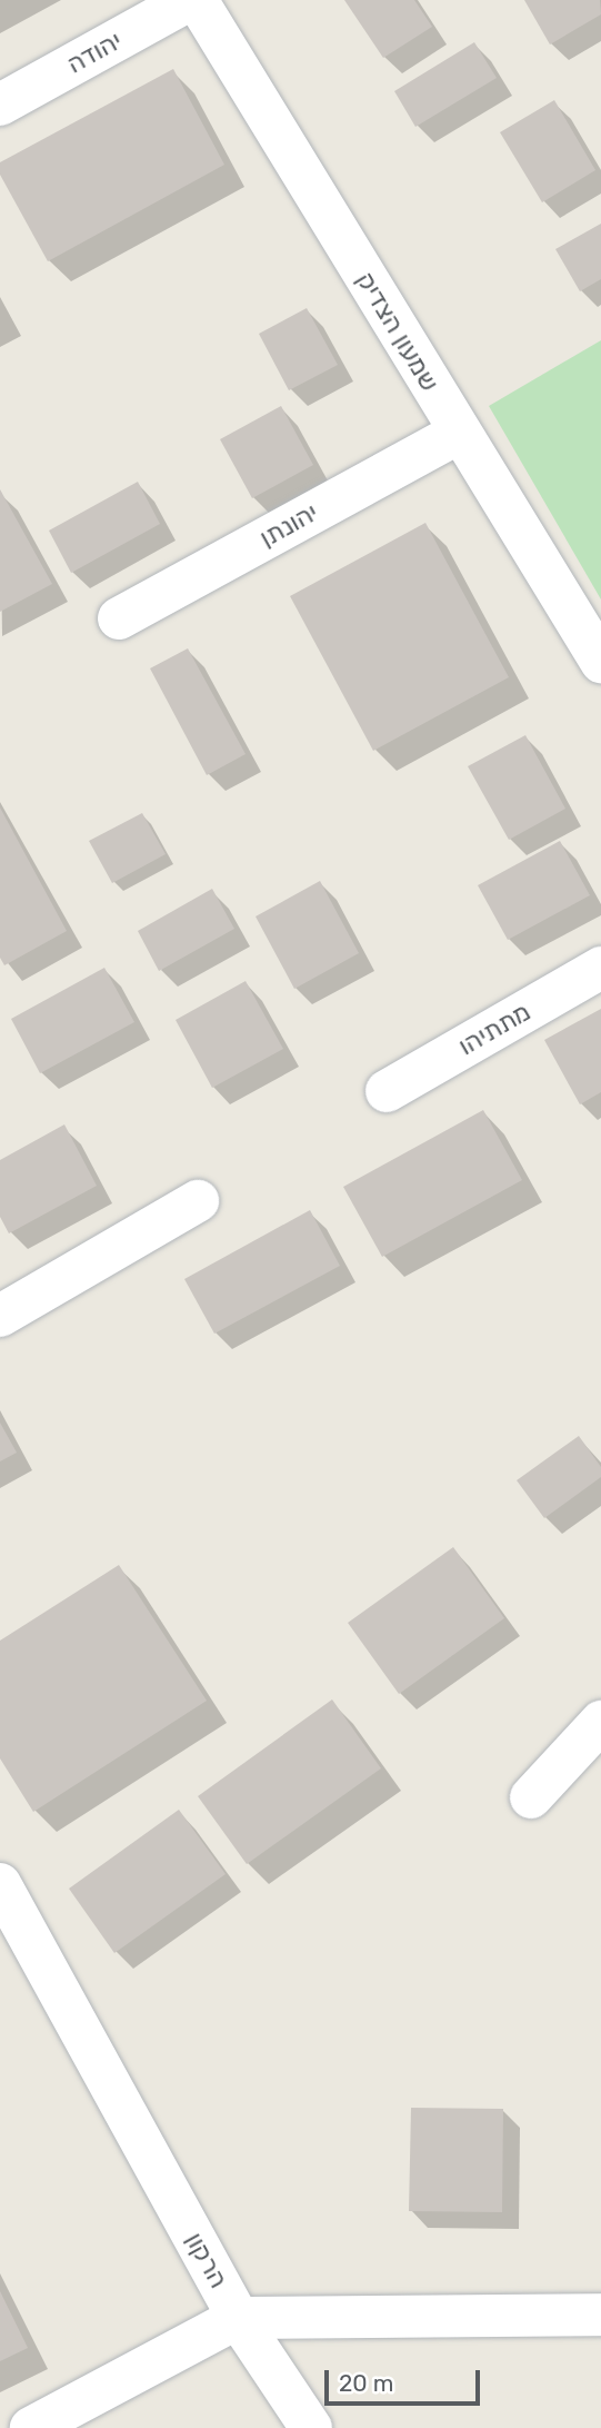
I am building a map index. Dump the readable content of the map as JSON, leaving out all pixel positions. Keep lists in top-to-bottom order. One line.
{"streets":{"street":["יהודה","שמעון הצדיק","יהונתן","מתתיהו","הרקון"]},"crossings":[["שמעון הצדיק","יהונתן"]],"scale_bar":"20 m"}
